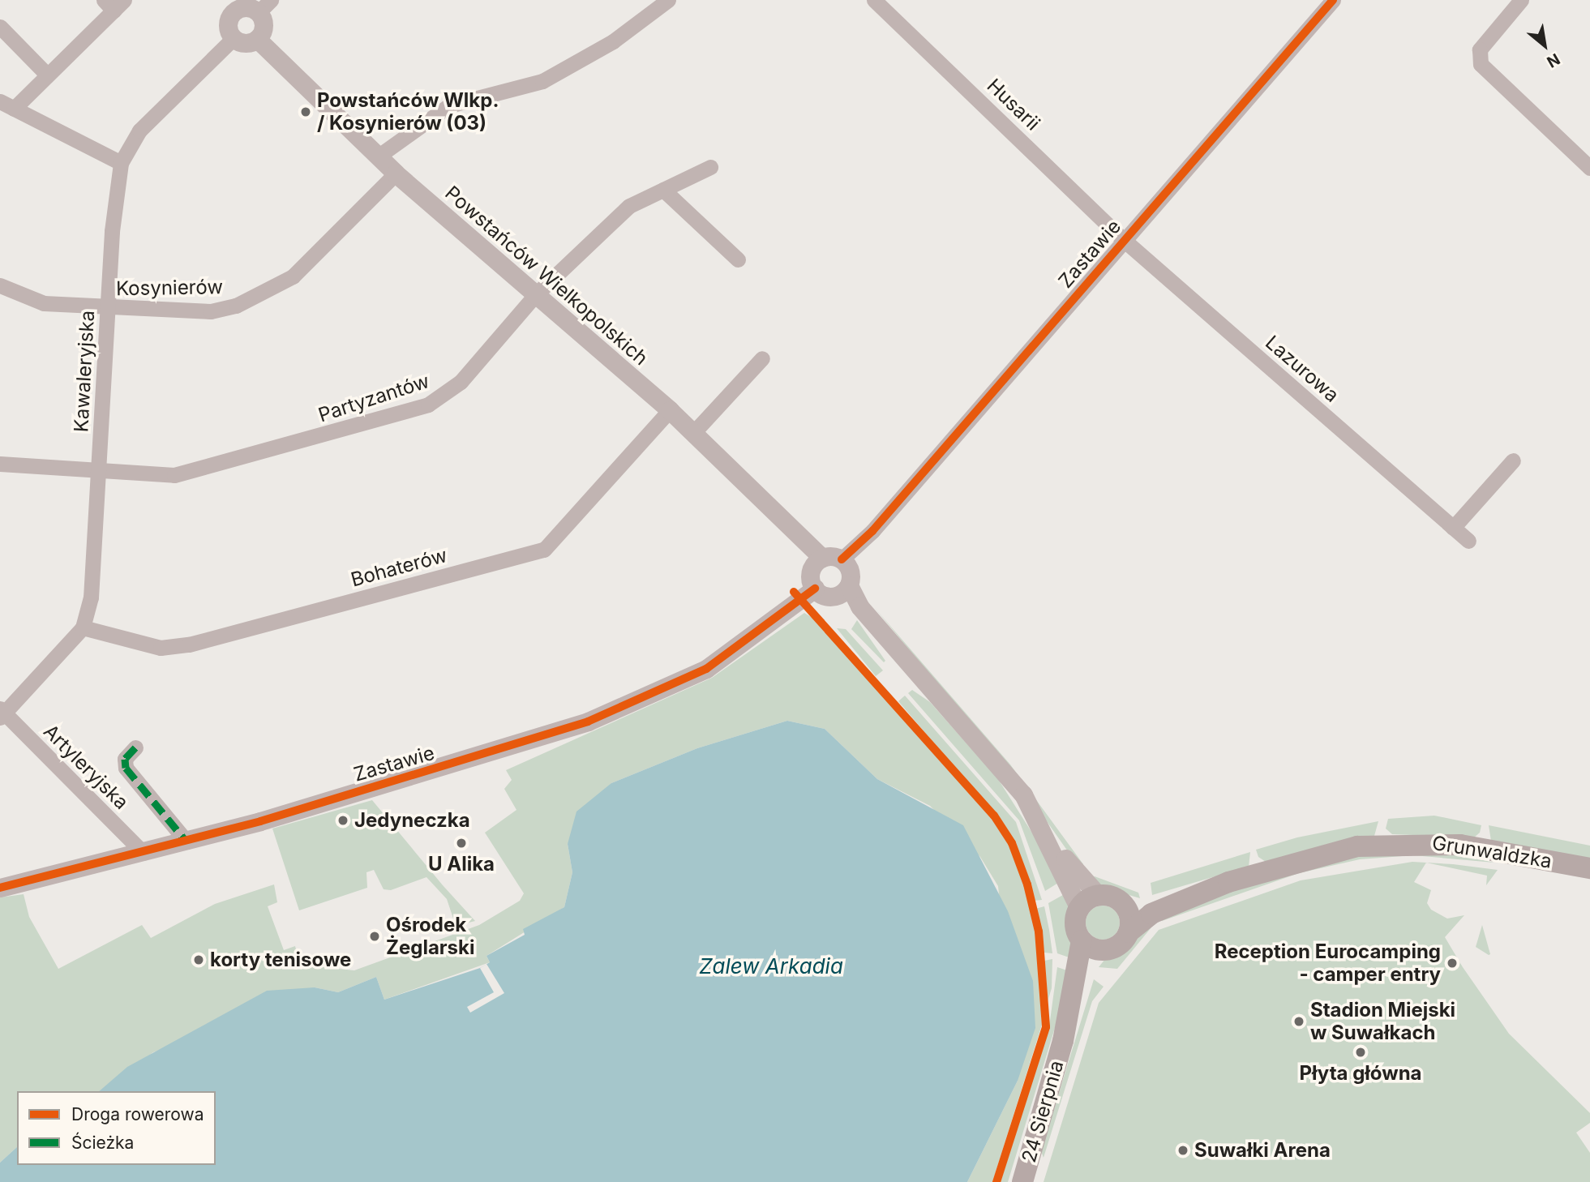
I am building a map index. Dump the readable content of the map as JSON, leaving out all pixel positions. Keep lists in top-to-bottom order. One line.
{"streets":{"main road":["Grunwaldzka","24 Sierpnia"],"street":["Husarii","Zastawie","Powstańców Wielkopolskich","Kosynierów","Lazurowa","Kawaleryjska","Partyzantów","Bohaterów","Artyleryjska"]},"crossings":[["Husarii","Zastawie"],["Husarii","Lazurowa"],["Zastawie","Lazurowa"],["Zastawie","Artyleryjska"],["Powstańców Wielkopolskich","Kosynierów"],["Powstańców Wielkopolskich","Partyzantów"],["Powstańców Wielkopolskich","Bohaterów"],["Kosynierów","Kawaleryjska"],["Kawaleryjska","Partyzantów"],["Kawaleryjska","Bohaterów"],["Kawaleryjska","Artyleryjska"],["Grunwaldzka","24 Sierpnia"]],"water":["Zalew Arkadia"],"places":["Powstańców Wlkp. / Kosynierów (03)","Jedyneczka","U Alika","Ośrodek Żeglarski","korty tenisowe","Reception Eurocamping - camper entry","Stadion Miejski w Suwałkach","Płyta główna","Suwałki Arena"],"legend":["Droga rowerowa","Ścieżka"],"north":"bottom right"}
